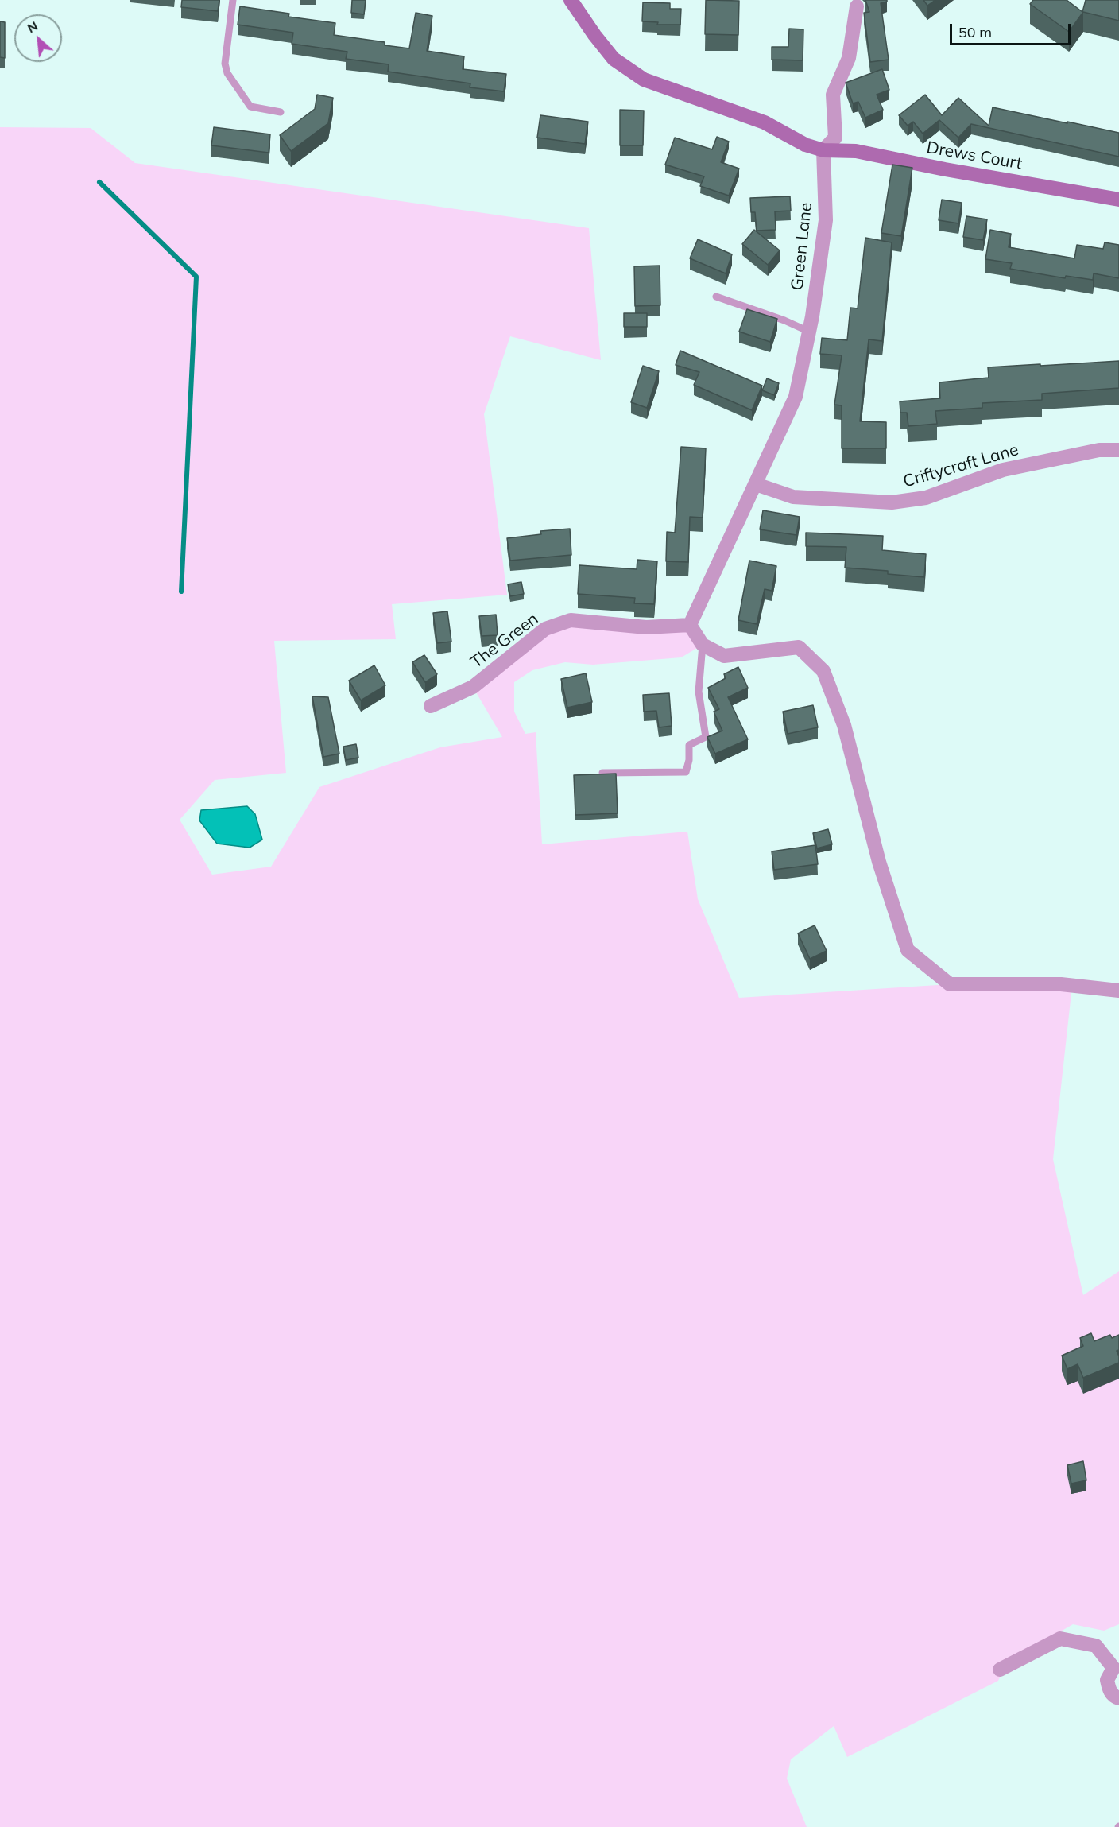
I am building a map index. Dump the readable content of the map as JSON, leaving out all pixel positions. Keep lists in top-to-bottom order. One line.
{"streets":{"street":["Drews Court","Green Lane","Criftycraft Lane","The Green"]},"crossings":[["Drews Court","Green Lane"],["Green Lane","Criftycraft Lane"],["Green Lane","The Green"]],"scale_bar":"50 m","north":"top left"}
